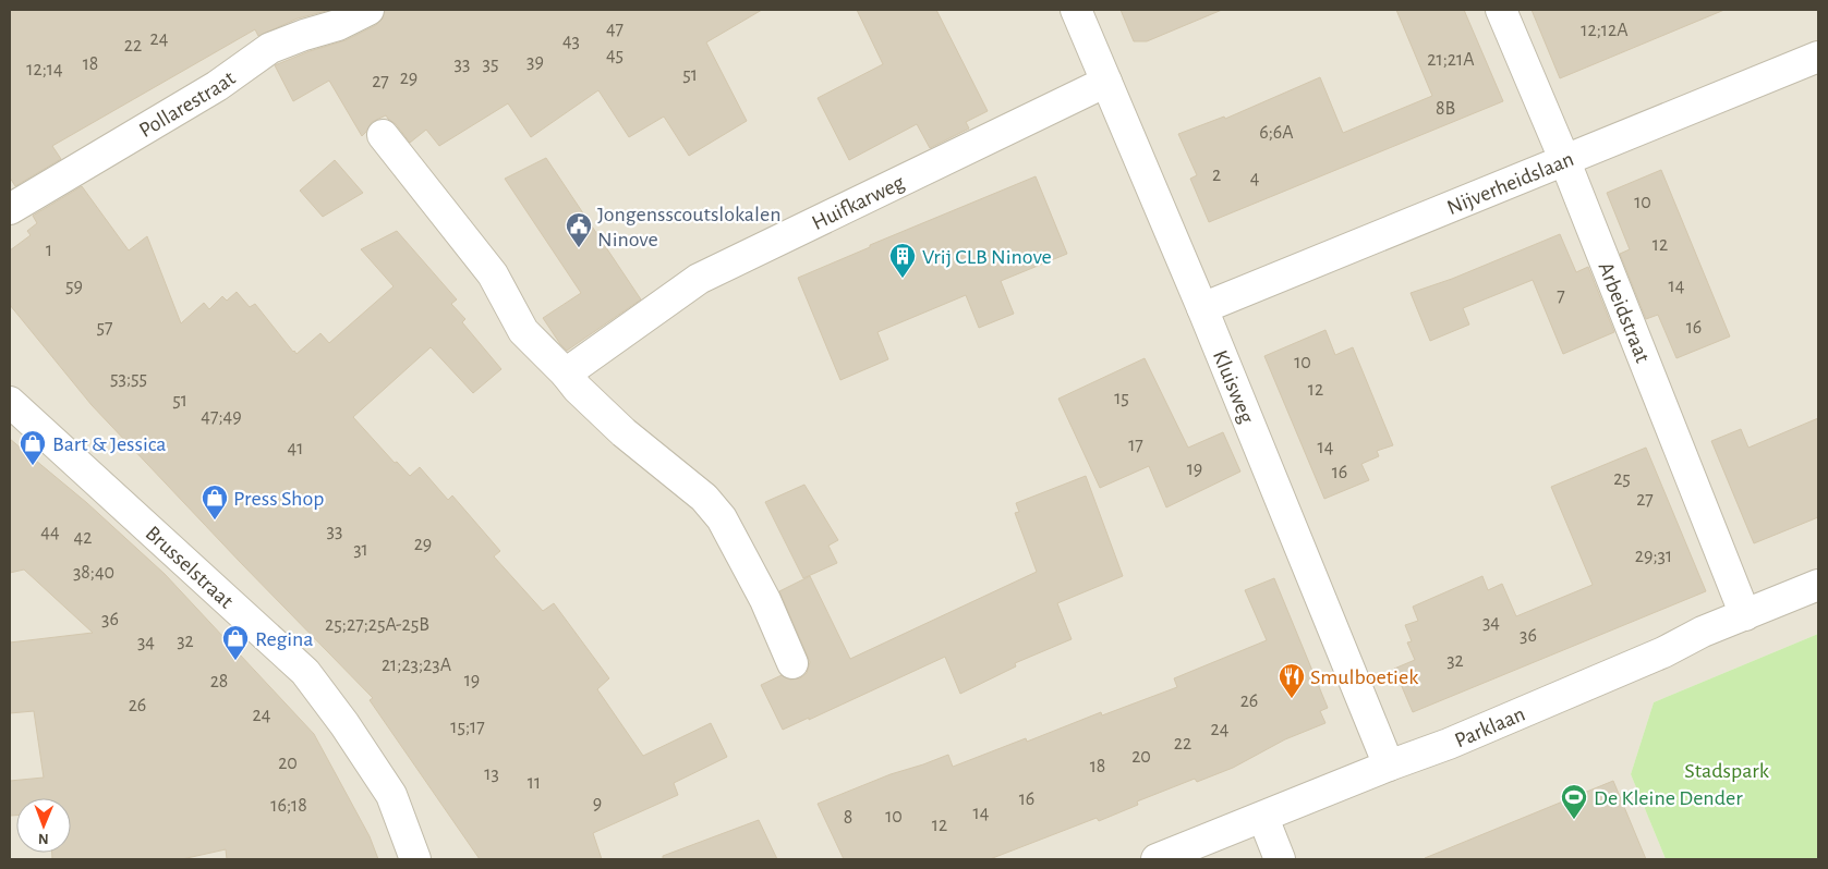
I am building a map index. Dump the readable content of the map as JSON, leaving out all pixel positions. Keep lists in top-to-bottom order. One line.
{"streets":{"street":["Pollarestraat","Nijverheidslaan","Huifkarweg","Arbeidstraat","Kluisweg","Brusselstraat","Parklaan"]},"crossings":[["Nijverheidslaan","Arbeidstraat"],["Nijverheidslaan","Kluisweg"],["Huifkarweg","Kluisweg"],["Arbeidstraat","Parklaan"],["Kluisweg","Parklaan"]],"parks":["Stadspark"],"places":{"public building":["Jongensscoutslokalen Ninove"],"building":["Vrij CLB Ninove"],"shop":["Bart & Jessica","Press Shop","Regina"],"restaurant":["Smulboetiek"],"sports":["De Kleine Dender"]},"house_numbers":["47","12;12A","24","43","22","45","21;21A","39","18","33","35","12;14","51","29","27","8B","6;6A","2","4","10","12","1","59","14","7","57","16","10","53;55","12","15","51","47;49","17","14","41","19","16","25","27","33","44","42","29","31","29;31","38;40","36","34","25;27;25A-25B","36","32","34","32","21;23;23A","19","28","26","26","24","15;17","24","22","20","20","18","13","11","16","9","16;18","14","10","8","12"],"north":"bottom"}
